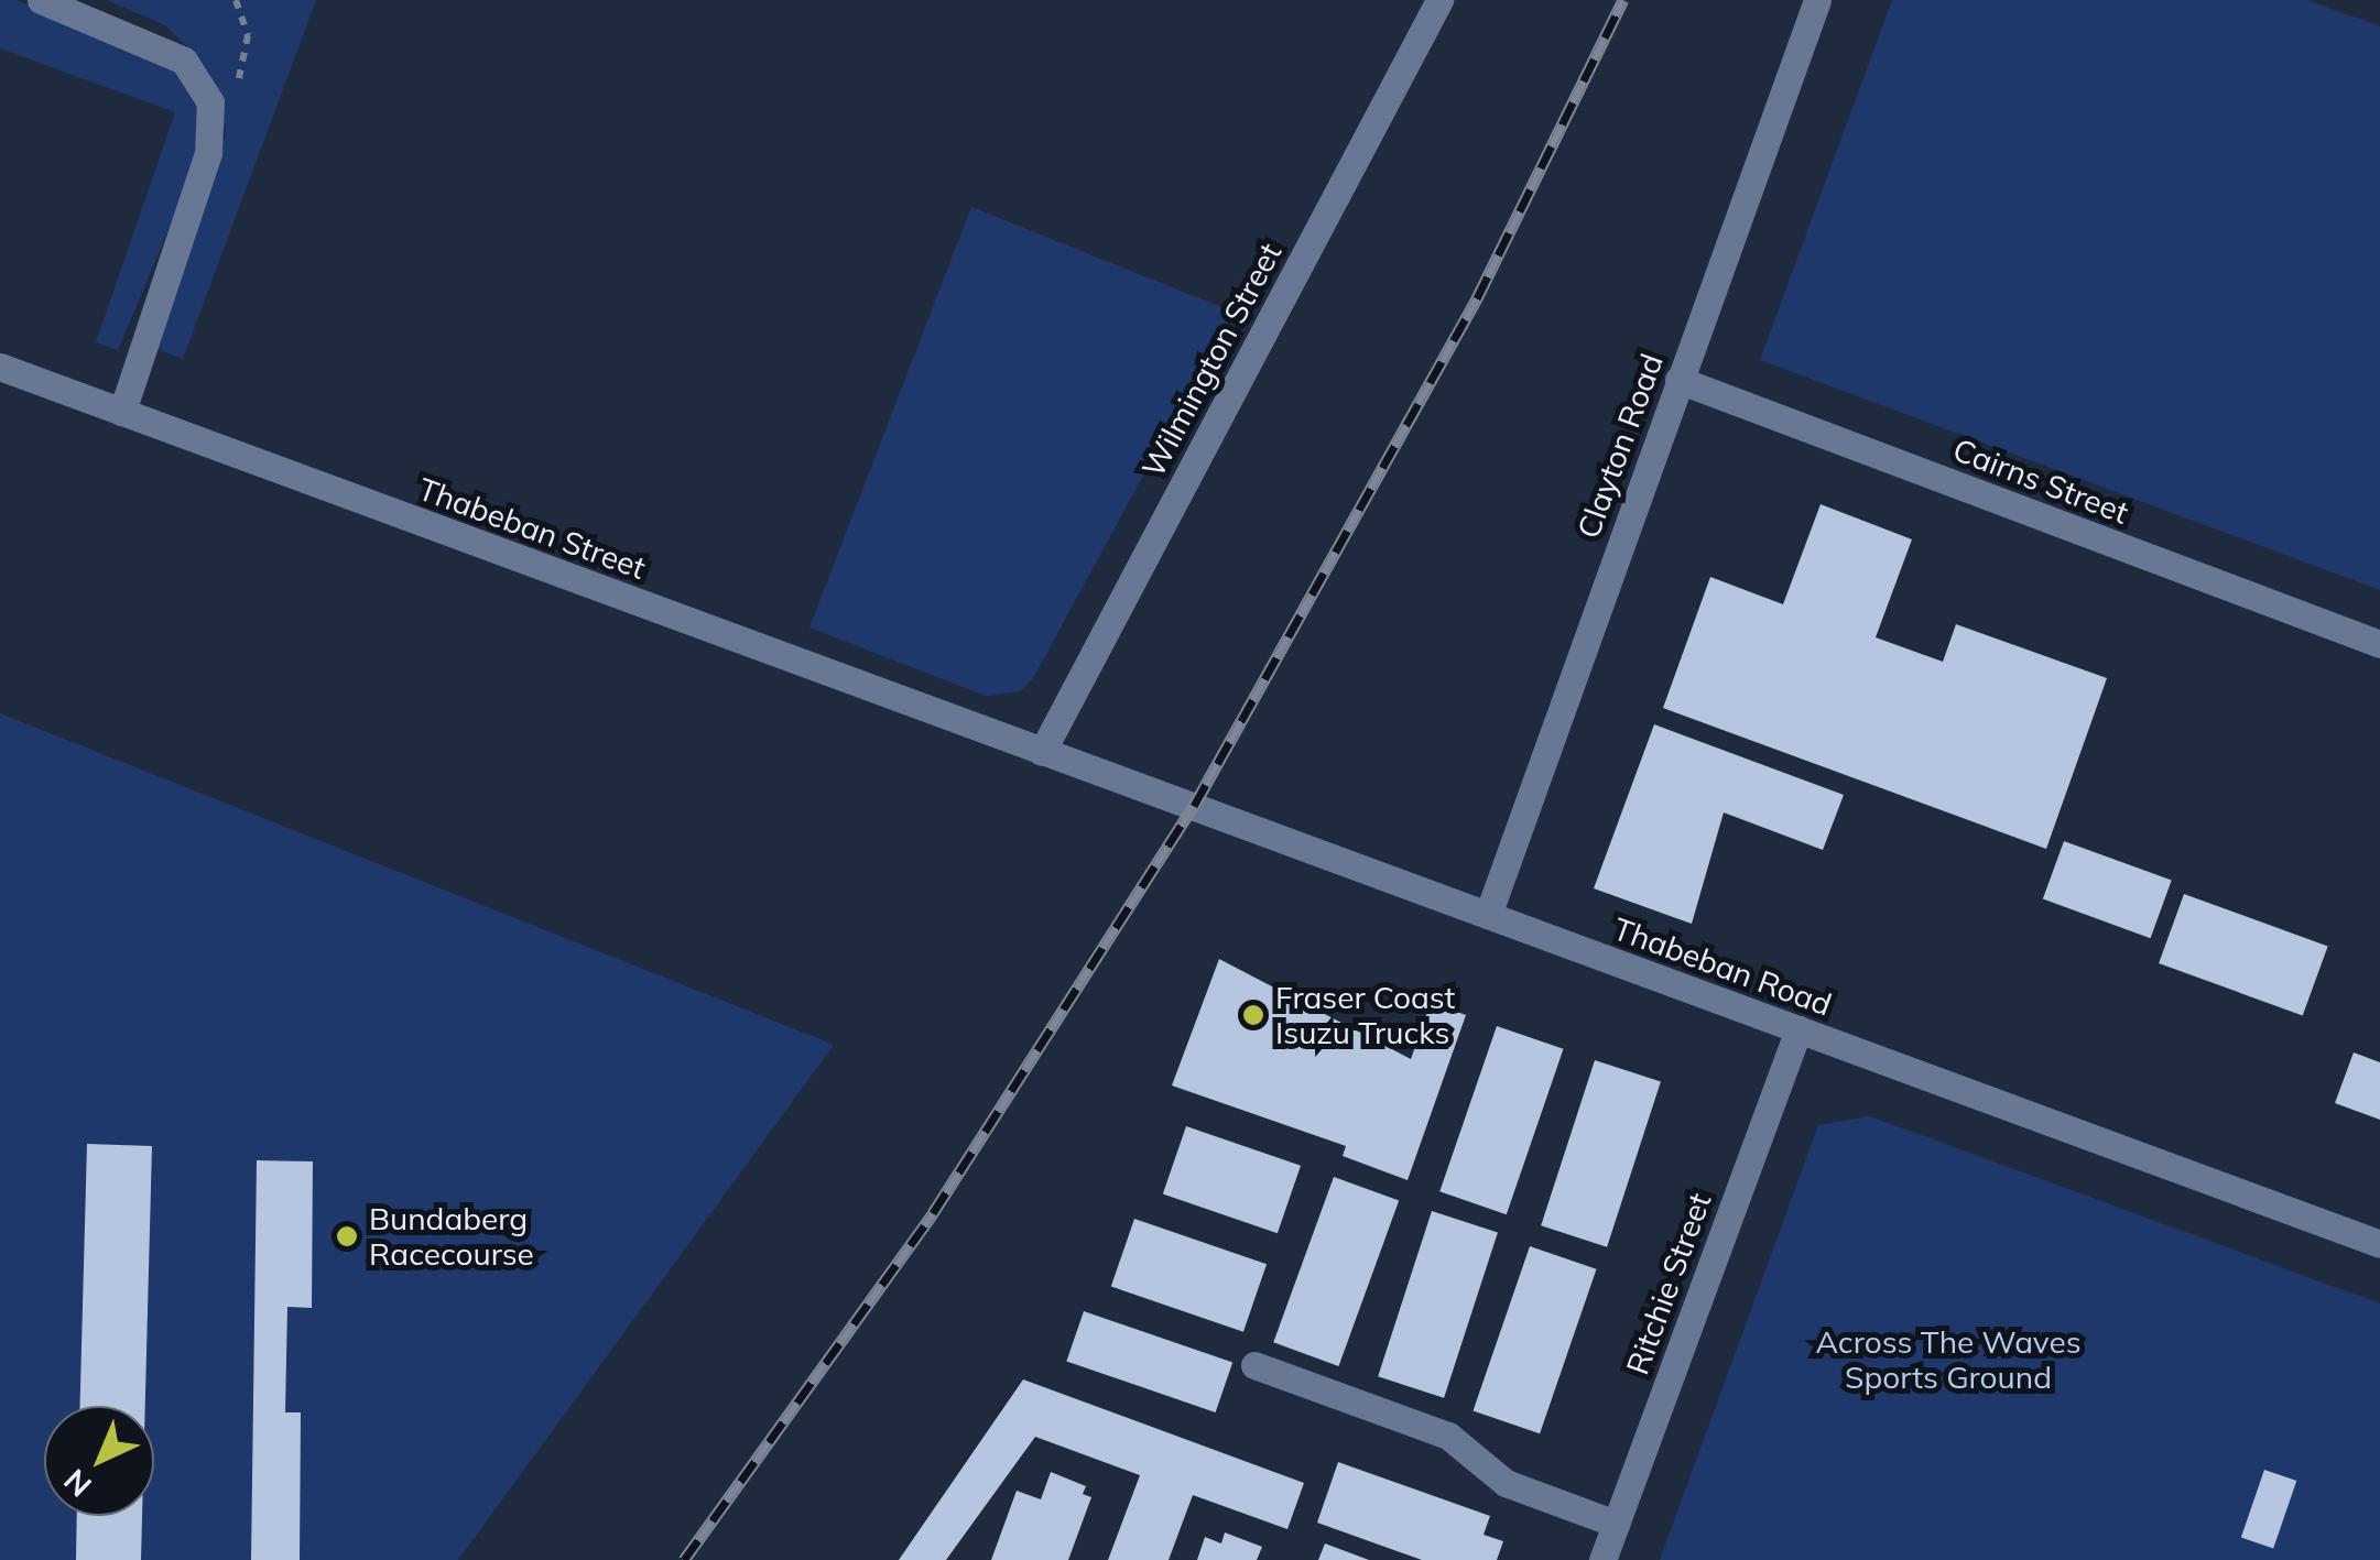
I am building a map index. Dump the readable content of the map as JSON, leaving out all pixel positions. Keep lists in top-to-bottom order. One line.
{"streets":{"street":["Wilmington Street","Clayton Road","Cairns Street","Thabeban Street","Thabeban Road","Ritchie Street"]},"crossings":[["Wilmington Street","Thabeban Street"],["Wilmington Street","Thabeban Road"],["Clayton Road","Cairns Street"],["Clayton Road","Thabeban Road"],["Thabeban Street","Thabeban Road"],["Thabeban Road","Ritchie Street"]],"parks":["Across The Waves Sports Ground"],"places":["Fraser Coast Isuzu Trucks","Bundaberg Racecourse"],"north":"bottom left"}
